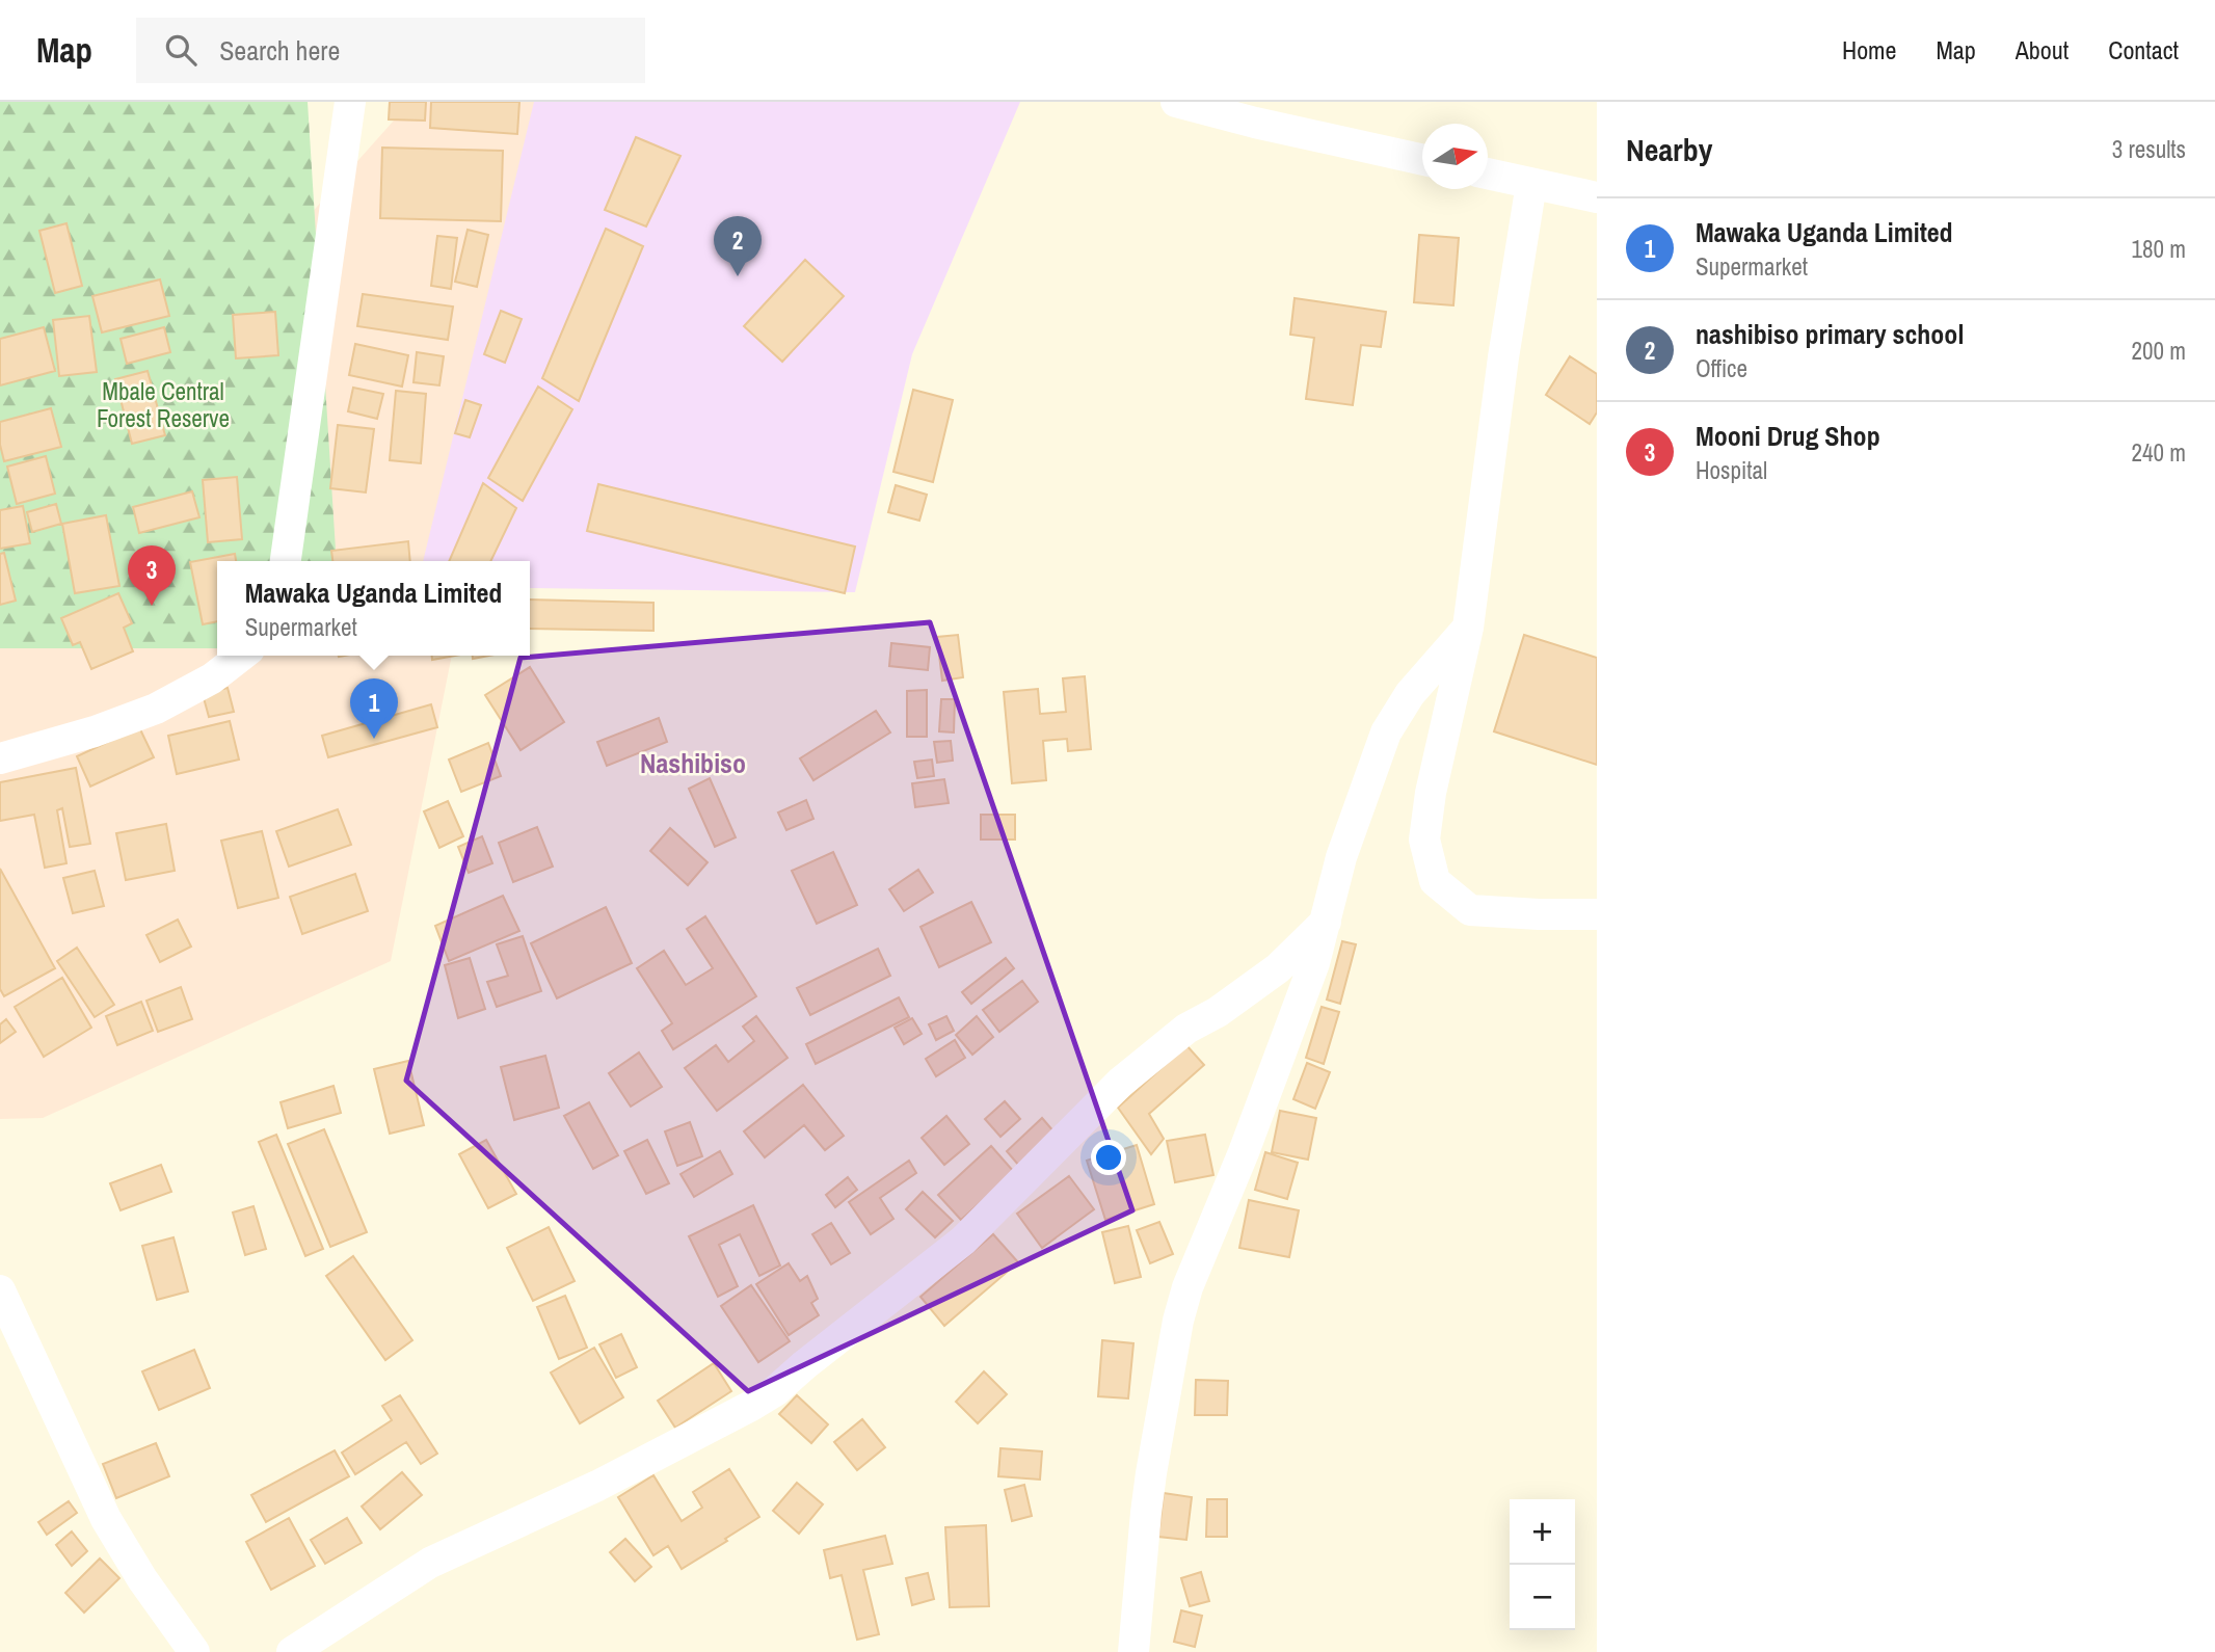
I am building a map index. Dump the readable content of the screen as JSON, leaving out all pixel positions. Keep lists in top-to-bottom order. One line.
{"districts":["Nashibiso"],"parks":["Mbale Central Forest Reserve"],"north":"right","page":{"header":"Map","search":"Search here","nav":["Home","Map","About","Contact"],"heading":["Nearby","3 results"],"list":[{"mark":"1","name":"Mawaka Uganda Limited","note":"Supermarket","value":"180 m"},{"mark":"2","name":"nashibiso primary school","note":"Office","value":"200 m"},{"mark":"3","name":"Mooni Drug Shop","note":"Hospital","value":"240 m"}],"pins":["2","3","1"],"popup":["Mawaka Uganda Limited","Supermarket"],"map_buttons":["+","−"]}}
